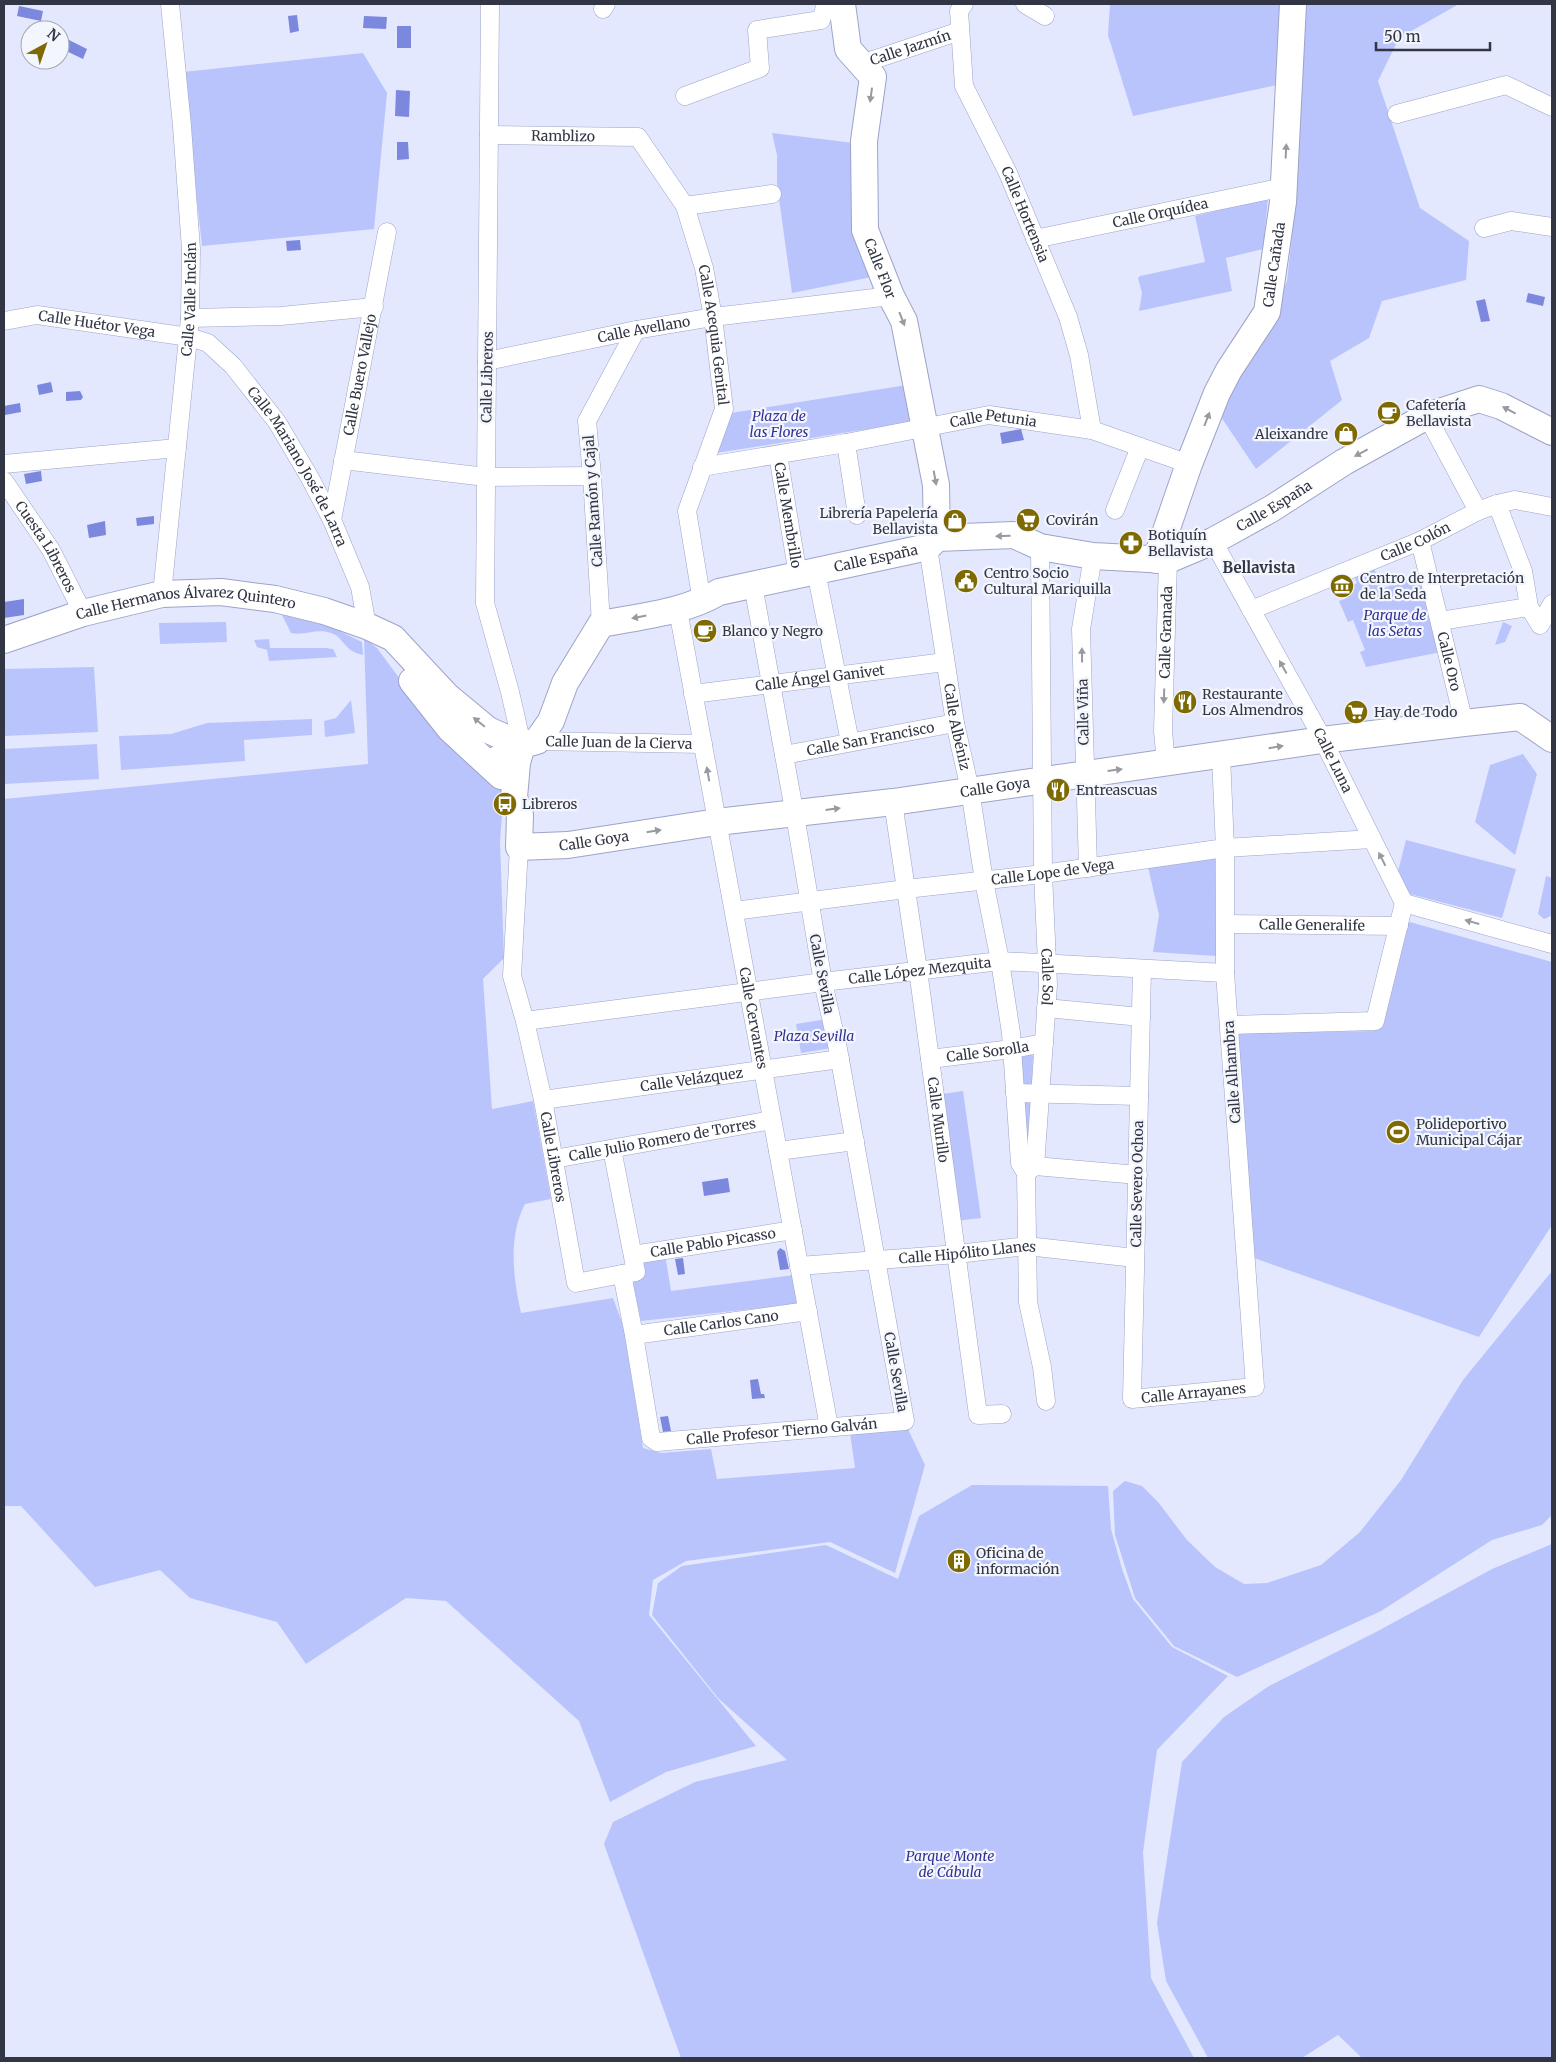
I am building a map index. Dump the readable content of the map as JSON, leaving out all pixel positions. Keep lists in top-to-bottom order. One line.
{"streets":{"street":["Calle Jazmín","Ramblizo","Calle Orquídea","Calle Hortensia","Calle Cañada","Calle Flor","Calle Valle Inclán","Calle Huétor Vega","Calle Avellano","Calle Acequia Genital","Calle Buero Vallejo","Calle Libreros","Calle Petunia","Calle Mariano José de Larra","Calle Ramón y Cajal","Calle España","Calle Membrillo","Calle Colón","Cuesta Libreros","Calle Hermanos Álvarez Quintero","Calle Granada","Calle Oro","Calle Ángel Ganivet","Calle Viña","Calle Albéniz","Calle San Francisco","Calle Juan de la Cierva","Calle Luna","Calle Goya","Calle Lope de Vega","Calle Generalife","Calle López Mezquita","Calle Sevilla","Calle Sol","Calle Cervantes","Calle Sorolla","Calle Alhambra","Calle Velázquez","Calle Murillo","Calle Julio Romero de Torres","Calle Severo Ochoa","Calle Pablo Picasso","Calle Hipólito Llanes","Calle Carlos Cano","Calle Arrayanes","Calle Profesor Tierno Galván"]},"crossings":[["Calle Jazmín","Calle Hortensia"],["Calle Jazmín","Calle Flor"],["Ramblizo","Calle Acequia Genital"],["Ramblizo","Calle Libreros"],["Calle Orquídea","Calle Hortensia"],["Calle Orquídea","Calle Cañada"],["Calle Hortensia","Calle Petunia"],["Calle Cañada","Calle Petunia"],["Calle Cañada","Calle España"],["Calle Cañada","Calle Granada"],["Calle Flor","Calle Avellano"],["Calle Flor","Calle Petunia"],["Calle Flor","Calle España"],["Calle Flor","Calle Albéniz"],["Calle Valle Inclán","Calle Huétor Vega"],["Calle Valle Inclán","Calle Mariano José de Larra"],["Calle Valle Inclán","Calle Hermanos Álvarez Quintero"],["Calle Huétor Vega","Calle Mariano José de Larra"],["Calle Avellano","Calle Acequia Genital"],["Calle Avellano","Calle Libreros"],["Calle Avellano","Calle Ramón y Cajal"],["Calle Acequia Genital","Calle Petunia"],["Calle Acequia Genital","Calle España"],["Calle Buero Vallejo","Calle Mariano José de Larra"],["Calle Libreros","Calle Hermanos Álvarez Quintero"],["Calle Libreros","Calle Juan de la Cierva"],["Calle Libreros","Calle Goya"],["Calle Libreros","Calle López Mezquita"],["Calle Libreros","Calle Velázquez"],["Calle Libreros","Calle Julio Romero de Torres"],["Calle Petunia","Calle Membrillo"],["Calle Mariano José de Larra","Calle Hermanos Álvarez Quintero"],["Calle Ramón y Cajal","Calle España"],["Calle España","Calle Membrillo"],["Calle España","Calle Granada"],["Calle España","Calle Viña"],["Calle España","Calle Albéniz"],["Calle España","Calle Luna"],["Calle España","Calle Sevilla"],["Calle España","Calle Sol"],["Calle España","Calle Cervantes"],["Calle Membrillo","Calle Ángel Ganivet"],["Calle Membrillo","Calle San Francisco"],["Calle Colón","Calle Oro"],["Calle Colón","Calle Luna"],["Cuesta Libreros","Calle Hermanos Álvarez Quintero"],["Calle Hermanos Álvarez Quintero","Calle Juan de la Cierva"],["Calle Granada","Calle Goya"],["Calle Oro","Calle Goya"],["Calle Ángel Ganivet","Calle Albéniz"],["Calle Ángel Ganivet","Calle Sevilla"],["Calle Ángel Ganivet","Calle Cervantes"],["Calle Viña","Calle Goya"],["Calle Viña","Calle Lope de Vega"],["Calle Albéniz","Calle San Francisco"],["Calle Albéniz","Calle Goya"],["Calle Albéniz","Calle Lope de Vega"],["Calle Albéniz","Calle López Mezquita"],["Calle Albéniz","Calle Sol"],["Calle Albéniz","Calle Sorolla"],["Calle San Francisco","Calle Sevilla"],["Calle Juan de la Cierva","Calle Cervantes"],["Calle Luna","Calle Goya"],["Calle Luna","Calle Lope de Vega"],["Calle Goya","Calle Sevilla"],["Calle Goya","Calle Sol"],["Calle Goya","Calle Cervantes"],["Calle Goya","Calle Alhambra"],["Calle Goya","Calle Murillo"],["Calle Lope de Vega","Calle Sevilla"],["Calle Lope de Vega","Calle Sol"],["Calle Lope de Vega","Calle Cervantes"],["Calle Lope de Vega","Calle Alhambra"],["Calle Lope de Vega","Calle Murillo"],["Calle Generalife","Calle Alhambra"],["Calle López Mezquita","Calle Sevilla"],["Calle López Mezquita","Calle Sol"],["Calle López Mezquita","Calle Cervantes"],["Calle López Mezquita","Calle Alhambra"],["Calle López Mezquita","Calle Murillo"],["Calle López Mezquita","Calle Severo Ochoa"],["Calle Sevilla","Calle Velázquez"],["Calle Sevilla","Calle Hipólito Llanes"],["Calle Sevilla","Calle Profesor Tierno Galván"],["Calle Sol","Calle Sorolla"],["Calle Sol","Calle Hipólito Llanes"],["Calle Cervantes","Calle Velázquez"],["Calle Cervantes","Calle Julio Romero de Torres"],["Calle Cervantes","Calle Pablo Picasso"],["Calle Cervantes","Calle Hipólito Llanes"],["Calle Cervantes","Calle Carlos Cano"],["Calle Cervantes","Calle Profesor Tierno Galván"],["Calle Sorolla","Calle Murillo"],["Calle Alhambra","Calle Arrayanes"],["Calle Murillo","Calle Hipólito Llanes"],["Calle Severo Ochoa","Calle Hipólito Llanes"],["Calle Severo Ochoa","Calle Arrayanes"],["Calle Carlos Cano","Calle Profesor Tierno Galván"]],"one_way":["Calle Cañada","Calle Flor","Calle Granada","Calle Viña","Calle Luna","Calle Goya"],"districts":["Bellavista"],"parks":["Plaza de las Flores","Parque de las Setas","Plaza Sevilla","Parque Monte de Cábula"],"places":{"cafe":["Cafetería Bellavista","Blanco y Negro"],"shop":["Aleixandre","Librería Papelería Bellavista"],"supermarket":["Covirán","Hay de Todo"],"pharmacy":["Botiquín Bellavista"],"public building":["Centro Socio Cultural Mariquilla"],"museum":["Centro de Interpretación de la Seda"],"restaurant":["Restaurante Los Almendros","Entreascuas"],"bus stop":["Libreros"],"sports":["Polideportivo Municipal Cájar"],"building":["Oficina de información"]},"scale_bar":"50 m","north":"top right"}
